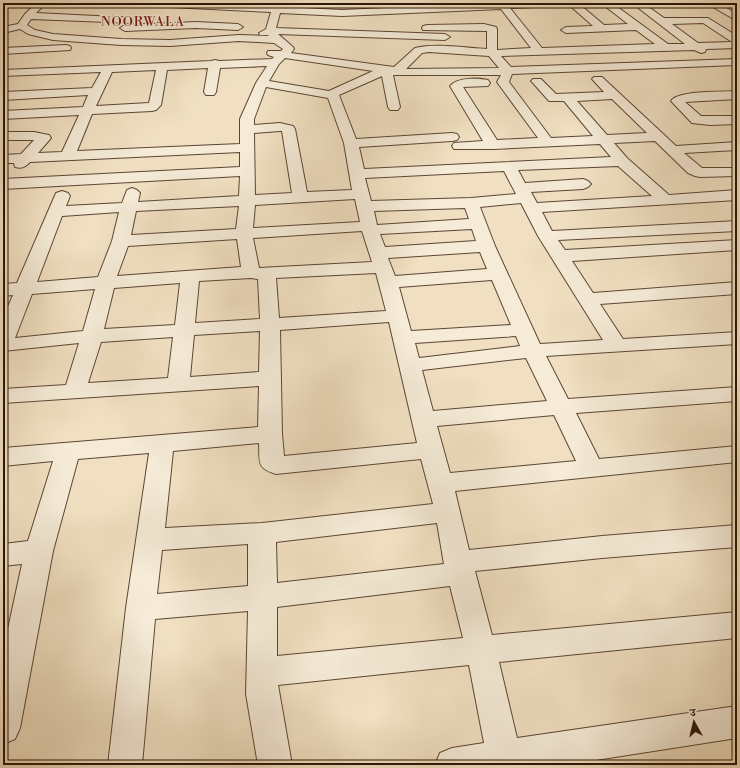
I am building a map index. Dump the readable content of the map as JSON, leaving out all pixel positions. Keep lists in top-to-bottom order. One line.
{"districts":["NOORWALA"],"north":"top"}
